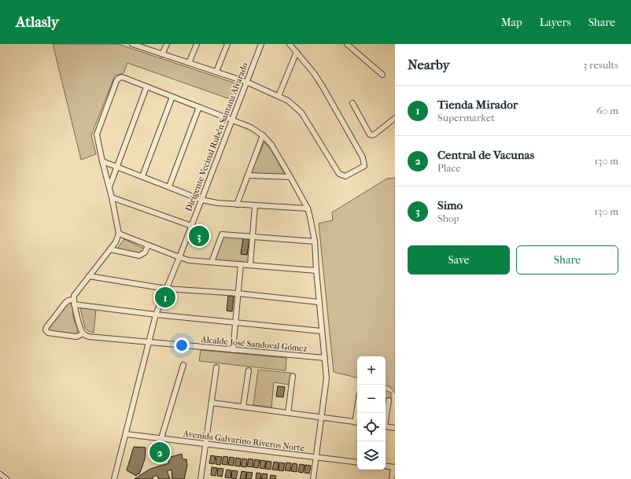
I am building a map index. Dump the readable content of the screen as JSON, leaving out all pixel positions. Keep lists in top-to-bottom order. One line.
{"streets":{"street":["Dirigente Vecinal Rubén Santana Alvarado","Alcalde José Sandoval Gómez","Avenida Galvarino Riveros Norte"]},"crossings":[["Dirigente Vecinal Rubén Santana Alvarado","Alcalde José Sandoval Gómez"],["Dirigente Vecinal Rubén Santana Alvarado","Avenida Galvarino Riveros Norte"]],"page":{"header":"Atlasly","nav":["Map","Layers","Share"],"heading":["Nearby","3 results"],"list":[{"mark":"1","name":"Tienda Mirador","note":"Supermarket","value":"60 m"},{"mark":"2","name":"Central de Vacunas","note":"Place","value":"130 m"},{"mark":"3","name":"Simo","note":"Shop","value":"130 m"}],"pins":["3","1","2"],"buttons":["Save","Share"],"map_buttons":["+","−"]}}
